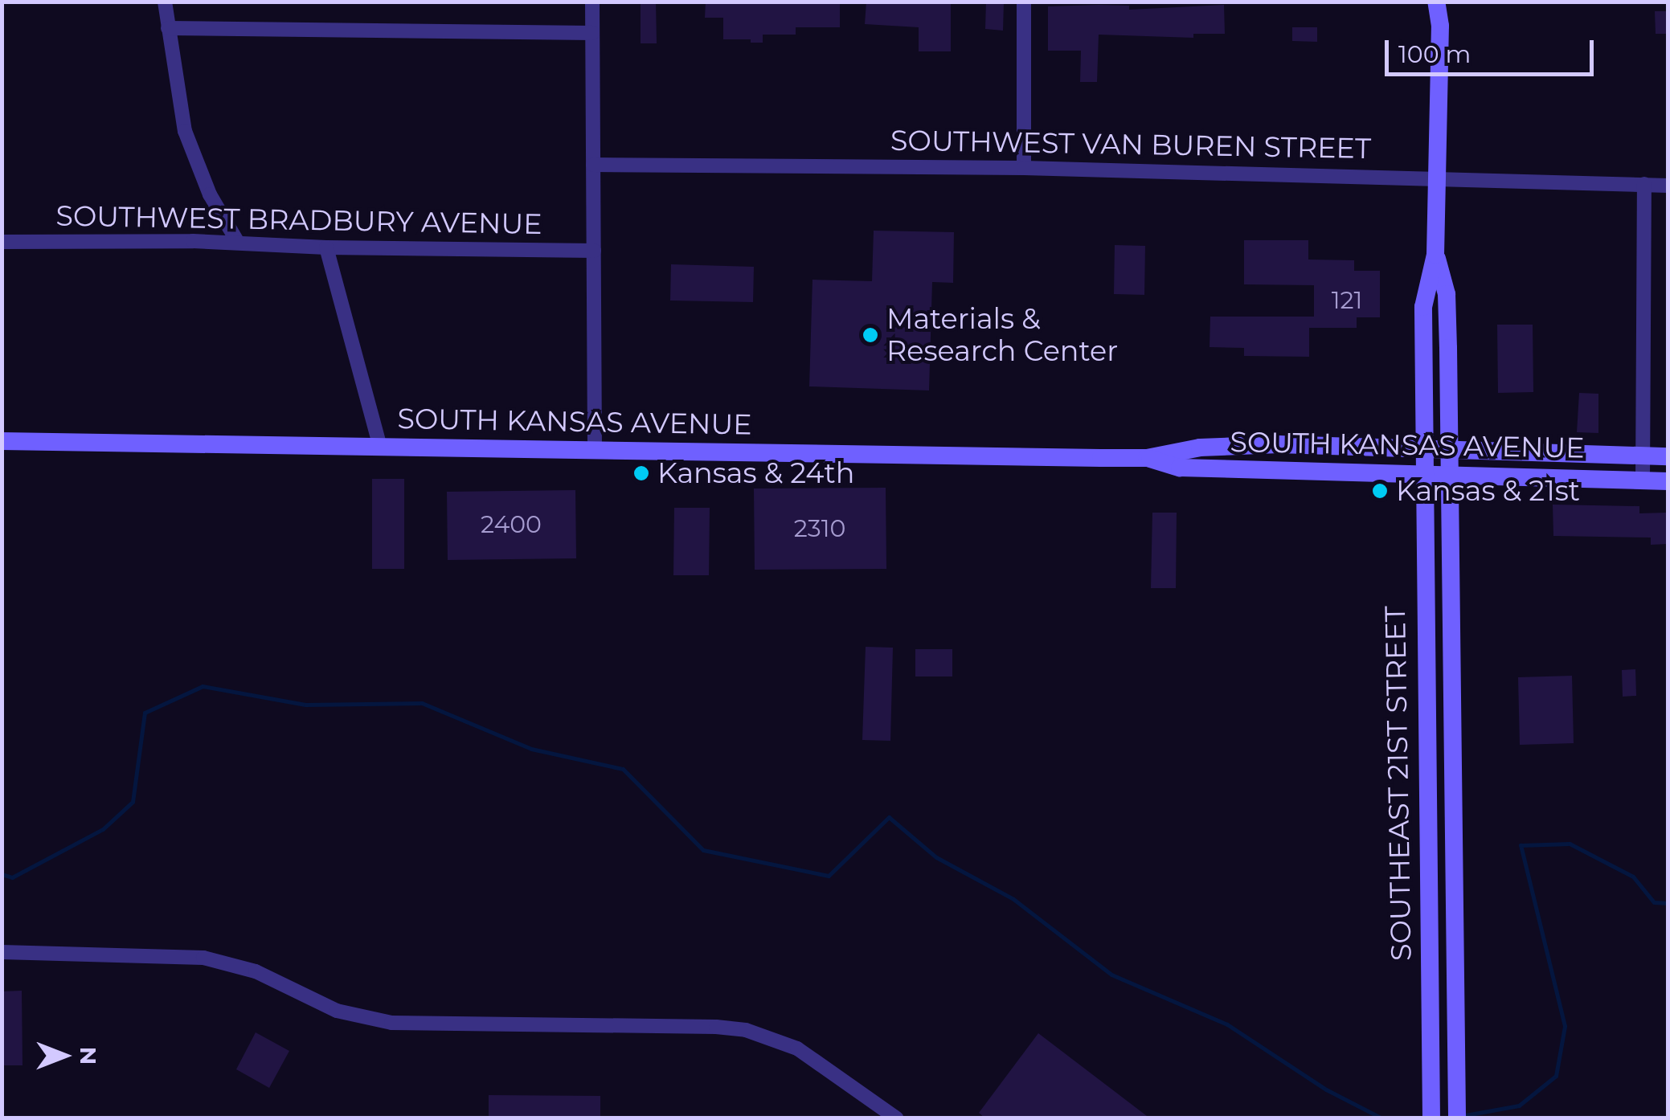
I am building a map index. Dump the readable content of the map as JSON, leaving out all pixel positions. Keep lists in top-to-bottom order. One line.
{"streets":{"main road":["SOUTH KANSAS AVENUE","SOUTHEAST 21ST STREET"],"street":["SOUTHWEST VAN BUREN STREET","SOUTHWEST BRADBURY AVENUE"]},"crossings":[["SOUTH KANSAS AVENUE","SOUTHEAST 21ST STREET"]],"places":["Materials & Research Center","Kansas & 24th","Kansas & 21st"],"house_numbers":["121","2400","2310"],"scale_bar":"100 m","north":"right"}
